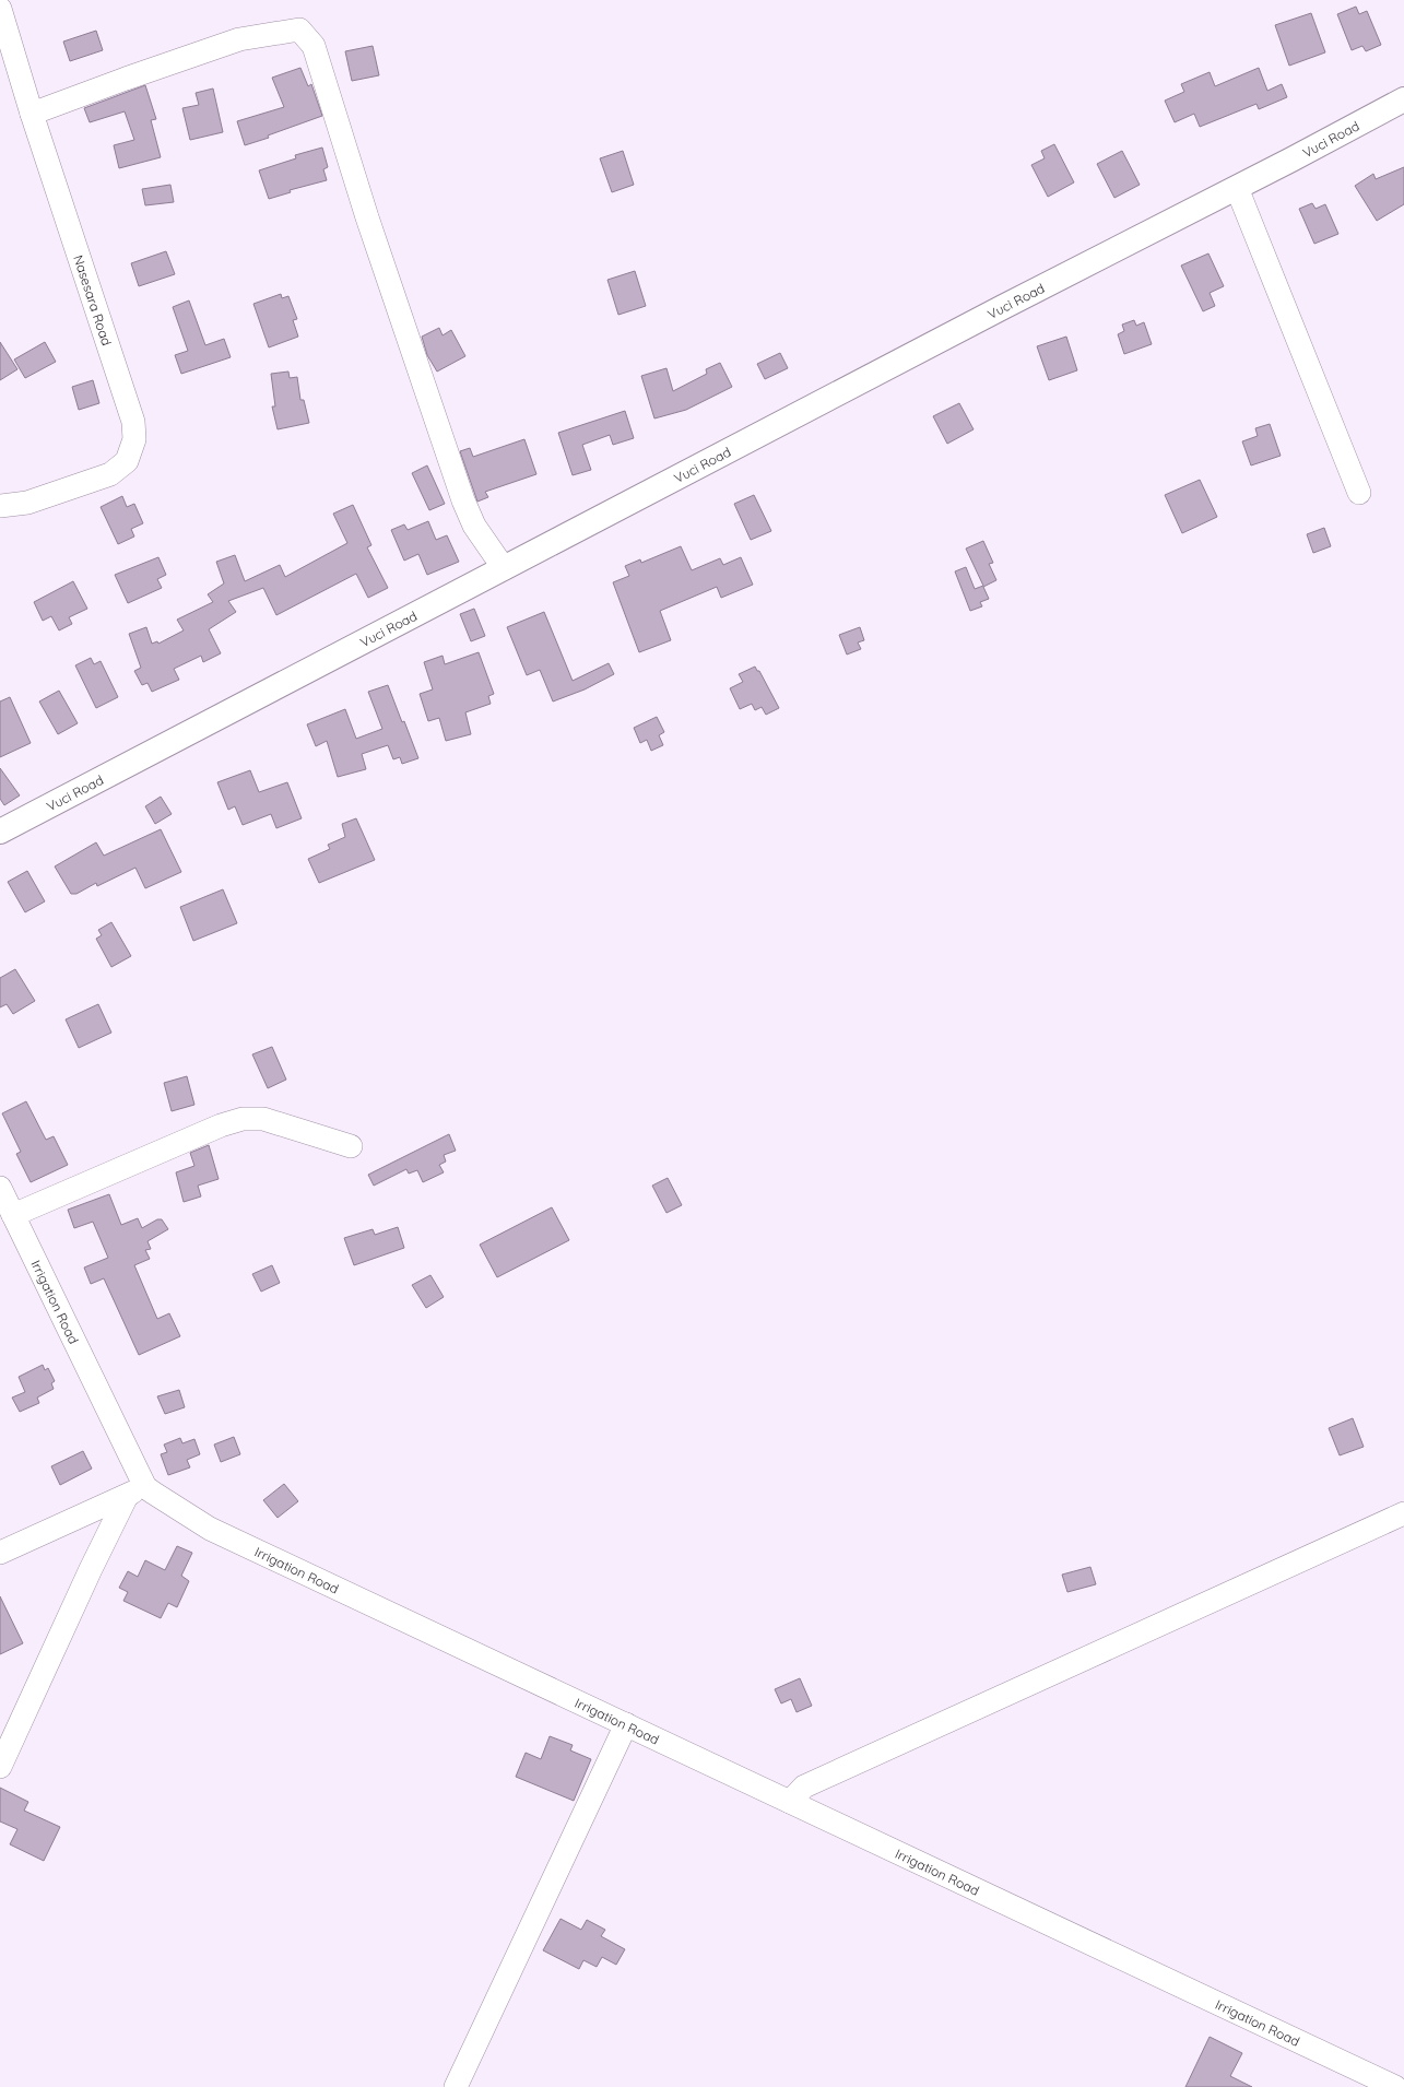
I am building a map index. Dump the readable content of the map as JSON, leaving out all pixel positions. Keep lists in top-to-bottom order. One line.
{"streets":{"main road":["Vuci Road"],"street":["Nasesara Road","Irrigation Road"]}}
